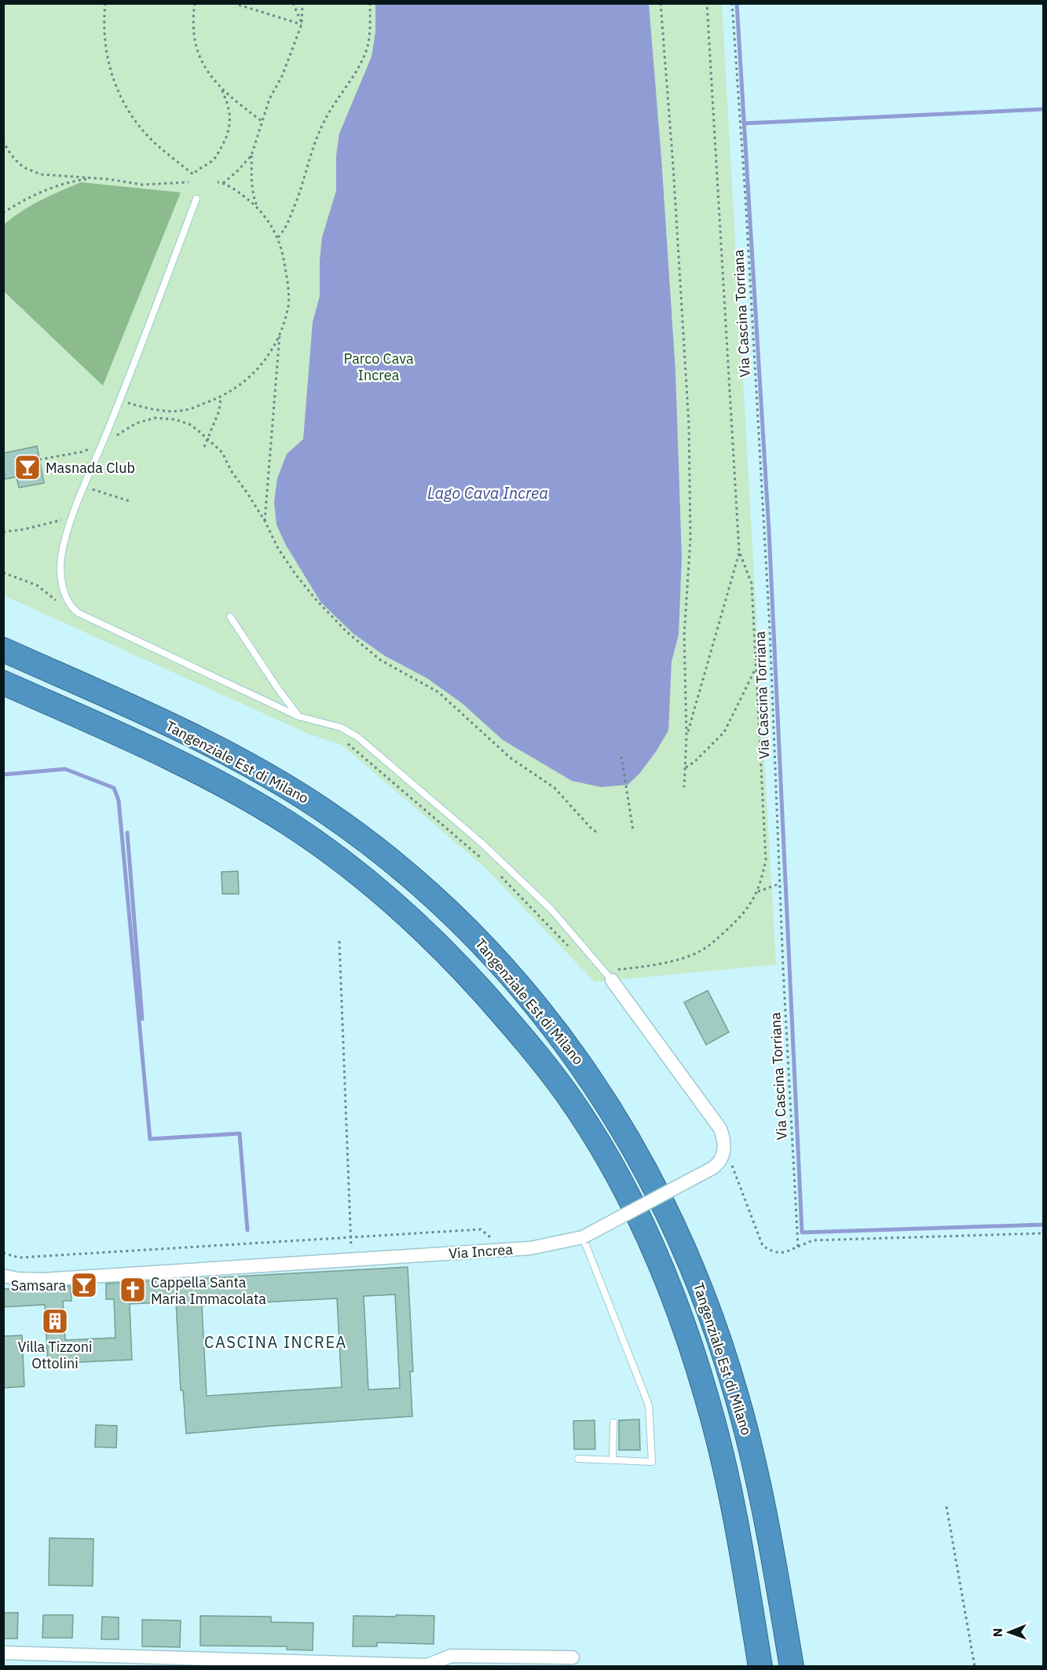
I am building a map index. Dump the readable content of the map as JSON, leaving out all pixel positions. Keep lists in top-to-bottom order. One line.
{"streets":{"highway":["Tangenziale Est di Milano"],"street":["Via Increa"],"path":["Via Cascina Torriana"]},"districts":["CASCINA INCREA"],"water":["Lago Cava Increa"],"parks":["Parco Cava Increa"],"places":{"bar":["Masnada Club","Samsara"],"church":["Cappella Santa Maria Immacolata"],"building":["Villa Tizzoni Ottolini"]},"north":"left"}
